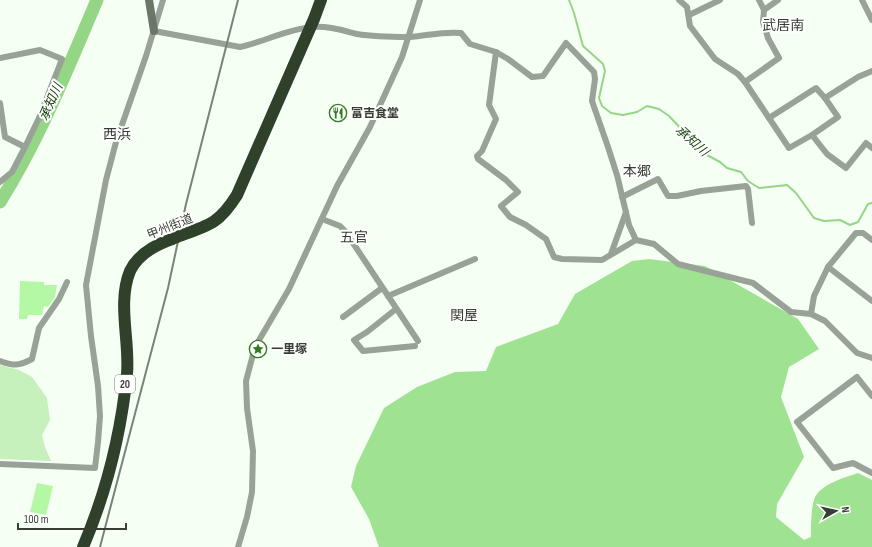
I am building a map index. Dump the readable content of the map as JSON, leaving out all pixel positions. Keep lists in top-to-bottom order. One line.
{"streets":{"highway":["甲州街道","20"]},"districts":["武居南","西浜","本郷","五官","関屋"],"water":["承知川"],"places":{"restaurant":["富吉食堂"],"place":["一里塚"]},"scale_bar":"100 m","north":"right"}
